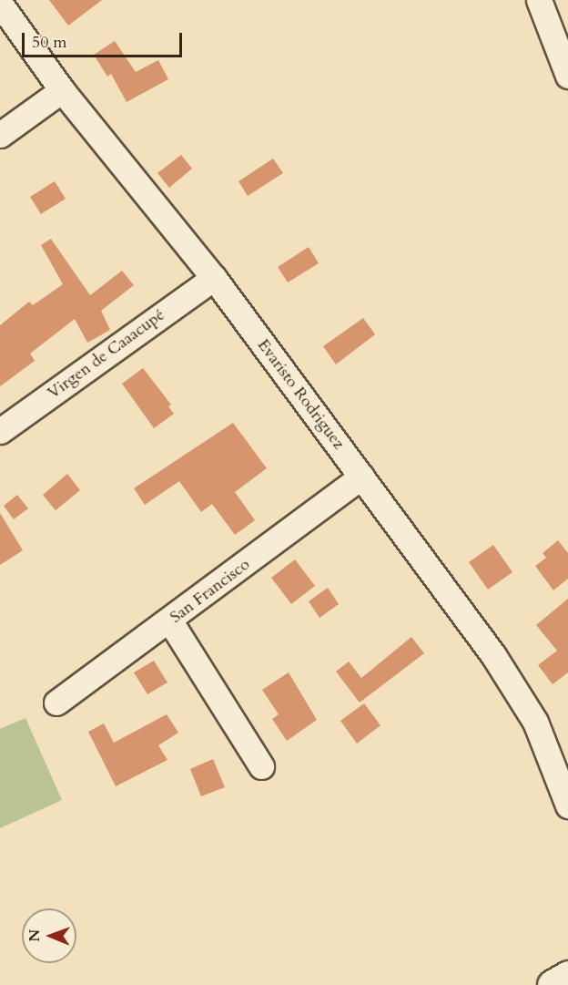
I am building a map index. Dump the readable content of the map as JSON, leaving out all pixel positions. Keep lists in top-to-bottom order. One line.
{"streets":{"street":["Virgen de Caaacupé","Evaristo Rodriguez","San Francisco"]},"crossings":[["Virgen de Caaacupé","Evaristo Rodriguez"],["Evaristo Rodriguez","San Francisco"]],"scale_bar":"50 m","north":"left"}
